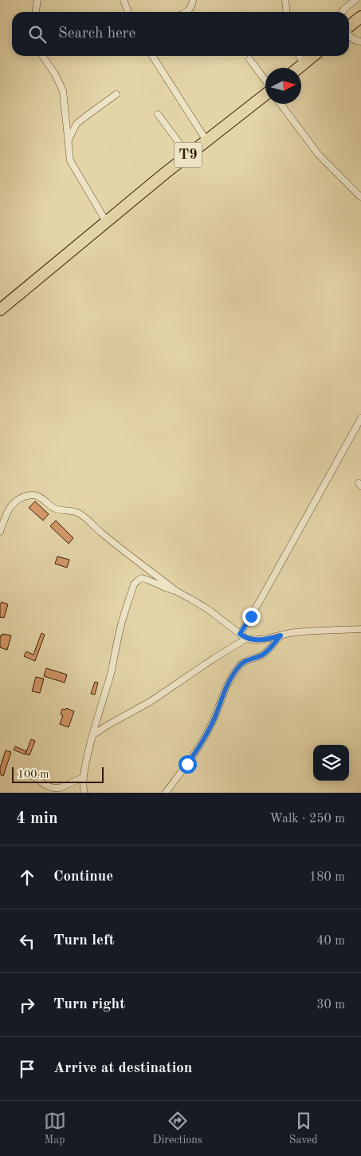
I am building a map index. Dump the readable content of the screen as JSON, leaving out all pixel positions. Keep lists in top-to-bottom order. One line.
{"streets":{"highway":["T9"]},"scale_bar":"100 m","north":"right","page":{"search":"Search here","scale":"100 m","heading":["4 min","Walk · 250 m"],"list":[["Continue","180 m"],["Turn left","40 m"],["Turn right","30 m"],"Arrive at destination"],"nav":["Map","Directions","Saved"]}}
